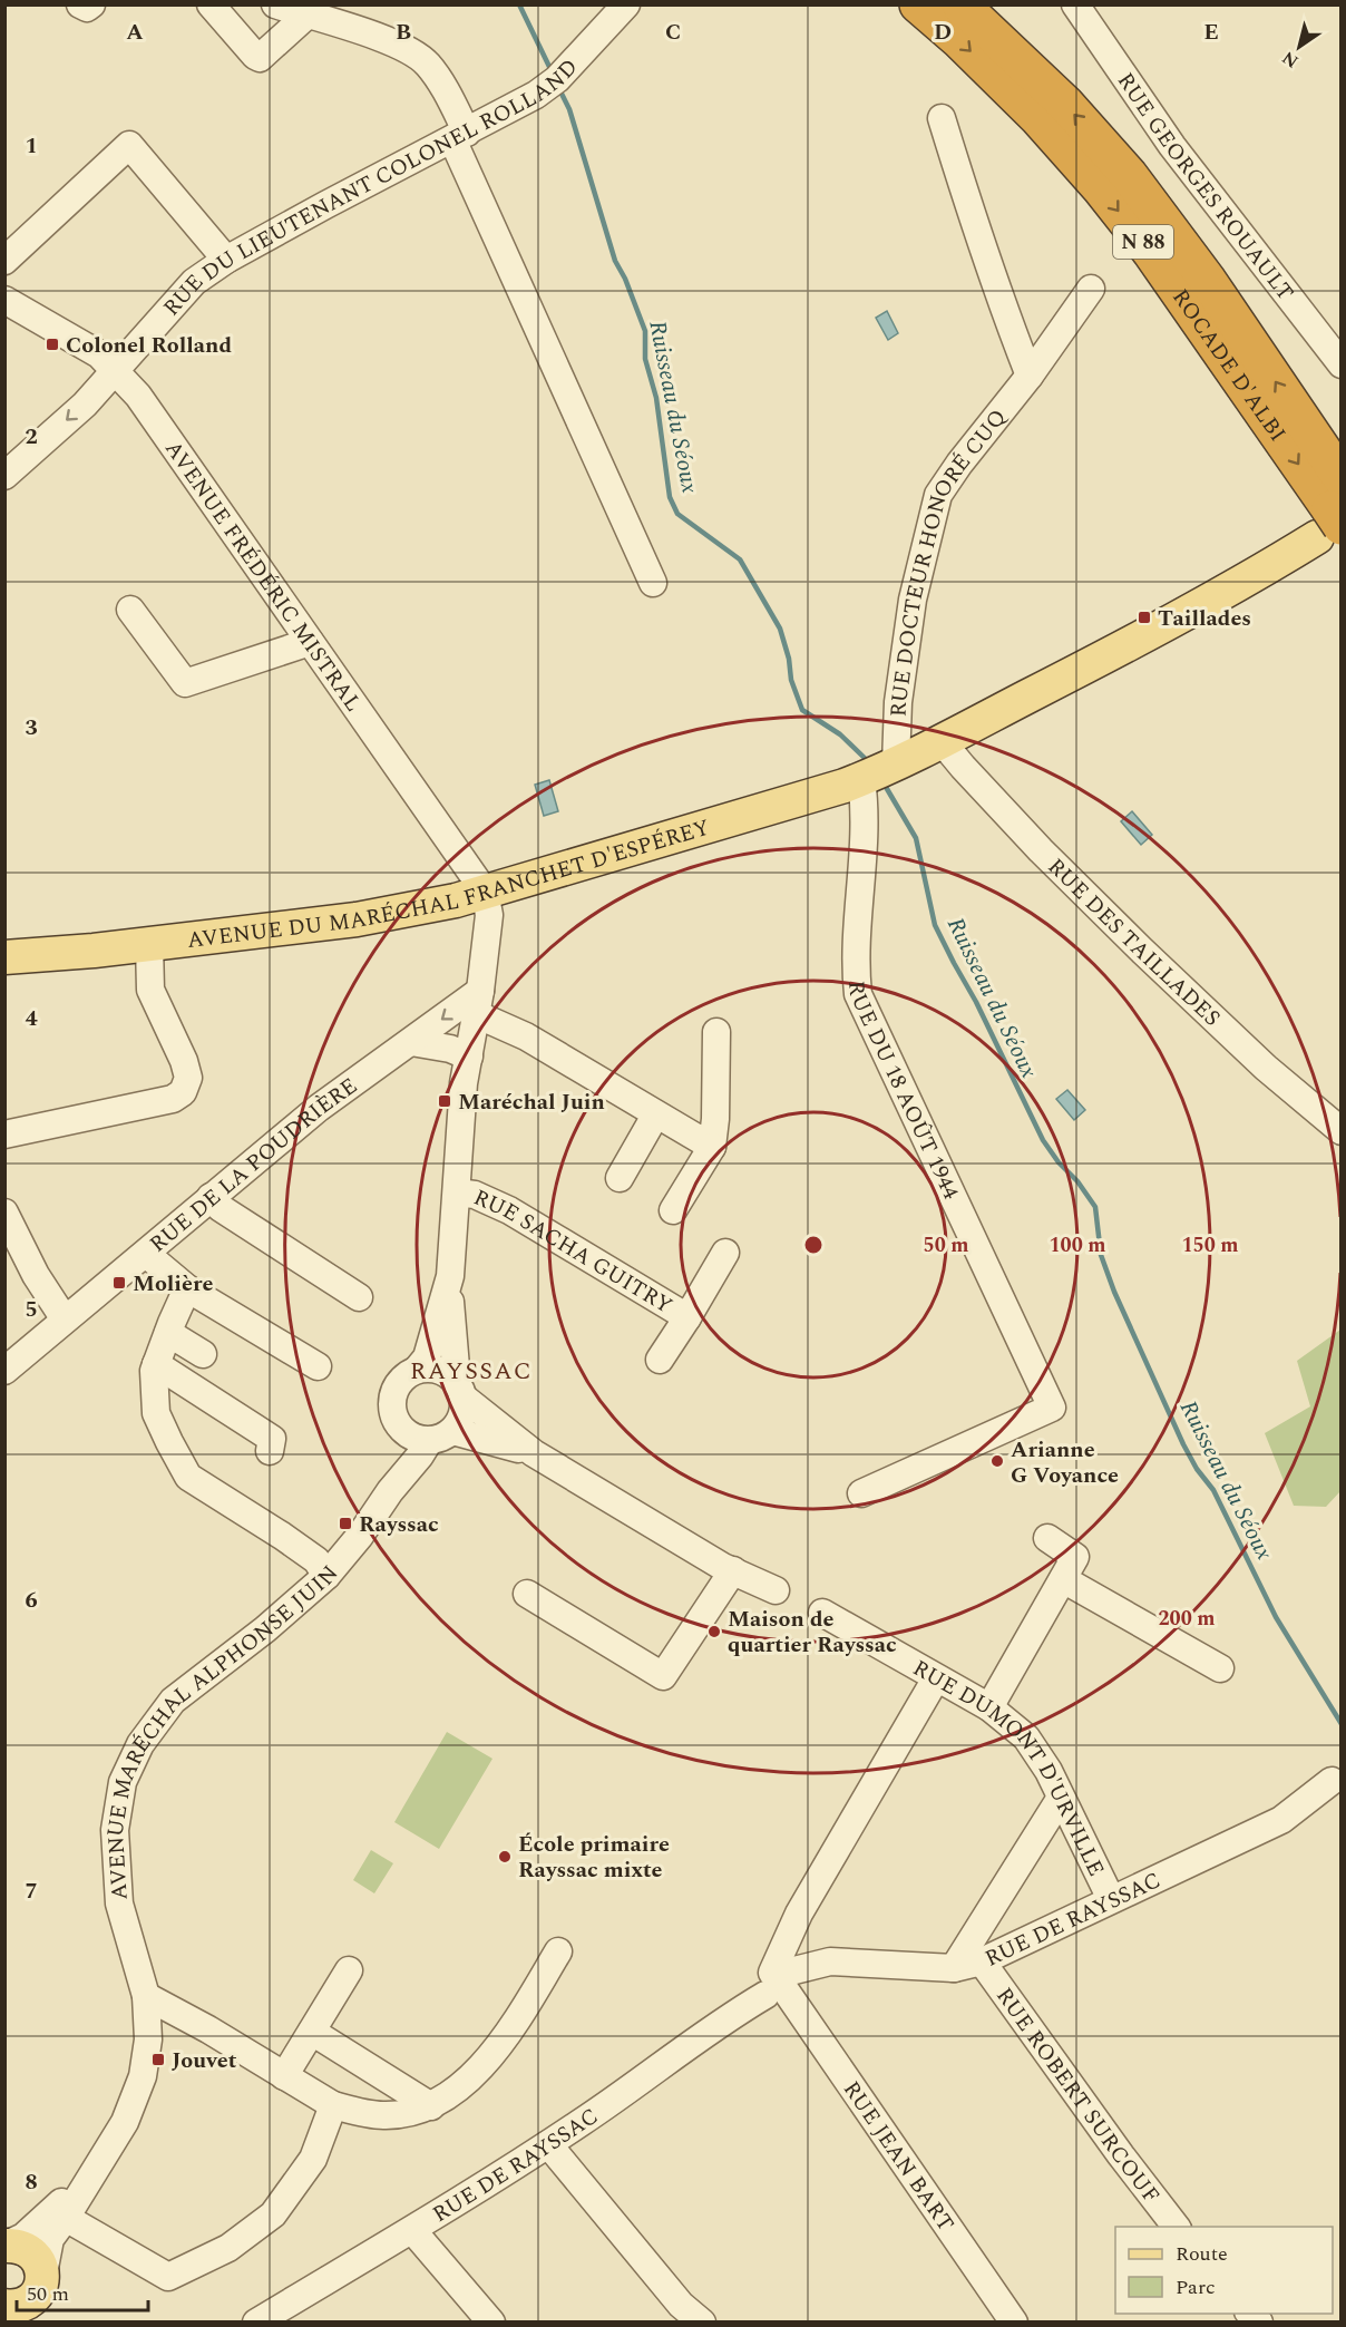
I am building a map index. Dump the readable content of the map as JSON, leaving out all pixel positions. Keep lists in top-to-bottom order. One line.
{"streets":{"highway":["N 88","ROCADE D'ALBI"],"main road":["AVENUE DU MARÉCHAL FRANCHET D'ESPÉREY"],"street":["RUE GEORGES ROUAULT","RUE DU LIEUTENANT COLONEL ROLLAND","RUE DOCTEUR HONORÉ CUQ","AVENUE FRÉDÉRIC MISTRAL","RUE DES TAILLADES","RUE DU 18 AOÛT 1944","RUE DE LA POUDRIÈRE","RUE SACHA GUITRY","AVENUE MARÉCHAL ALPHONSE JUIN","RUE DUMONT D'URVILLE","RUE DE RAYSSAC","RUE ROBERT SURCOUF","RUE JEAN BART"]},"crossings":[["RUE DU LIEUTENANT COLONEL ROLLAND","AVENUE FRÉDÉRIC MISTRAL"],["ROCADE D'ALBI","AVENUE DU MARÉCHAL FRANCHET D'ESPÉREY"],["RUE DOCTEUR HONORÉ CUQ","AVENUE DU MARÉCHAL FRANCHET D'ESPÉREY"],["RUE DOCTEUR HONORÉ CUQ","RUE DU 18 AOÛT 1944"],["AVENUE FRÉDÉRIC MISTRAL","AVENUE DU MARÉCHAL FRANCHET D'ESPÉREY"],["AVENUE DU MARÉCHAL FRANCHET D'ESPÉREY","RUE DES TAILLADES"],["AVENUE DU MARÉCHAL FRANCHET D'ESPÉREY","RUE DU 18 AOÛT 1944"],["RUE DUMONT D'URVILLE","RUE DE RAYSSAC"],["RUE DE RAYSSAC","RUE ROBERT SURCOUF"],["RUE DE RAYSSAC","RUE JEAN BART"]],"districts":["RAYSSAC"],"water":["Ruisseau du Séoux"],"places":{"transit":["Colonel Rolland","Taillades","Maréchal Juin","Molière","Rayssac","Jouvet"],"other":["Arianne G Voyance","Maison de quartier Rayssac","École primaire Rayssac mixte"]},"legend":["Route","Parc"],"scale_bar":"50 m","north":"bottom left","grid":{"columns":["A","B","C","D","E"],"rows":["1","2","3","4","5","6","7","8"]},"rings":["50 m","100 m","150 m","200 m"]}
